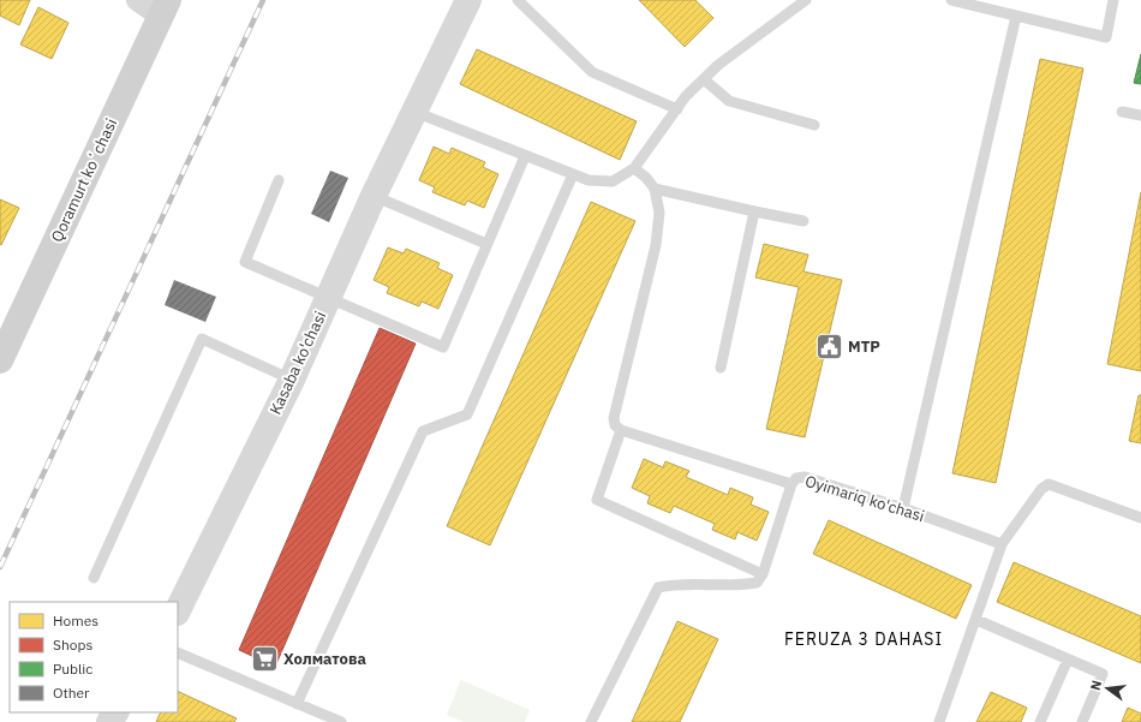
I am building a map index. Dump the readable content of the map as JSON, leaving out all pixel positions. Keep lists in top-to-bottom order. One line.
{"streets":{"main road":["Qoramurt koʻchasi"],"street":["Kasaba ko'chasi"],"lane":["Oyimariq ko'chasi"]},"districts":["FERUZA 3 DAHASI"],"places":{"public building":["MTP"],"supermarket":["Холматова"]},"legend":["Homes","Shops","Public","Other"],"north":"left"}
